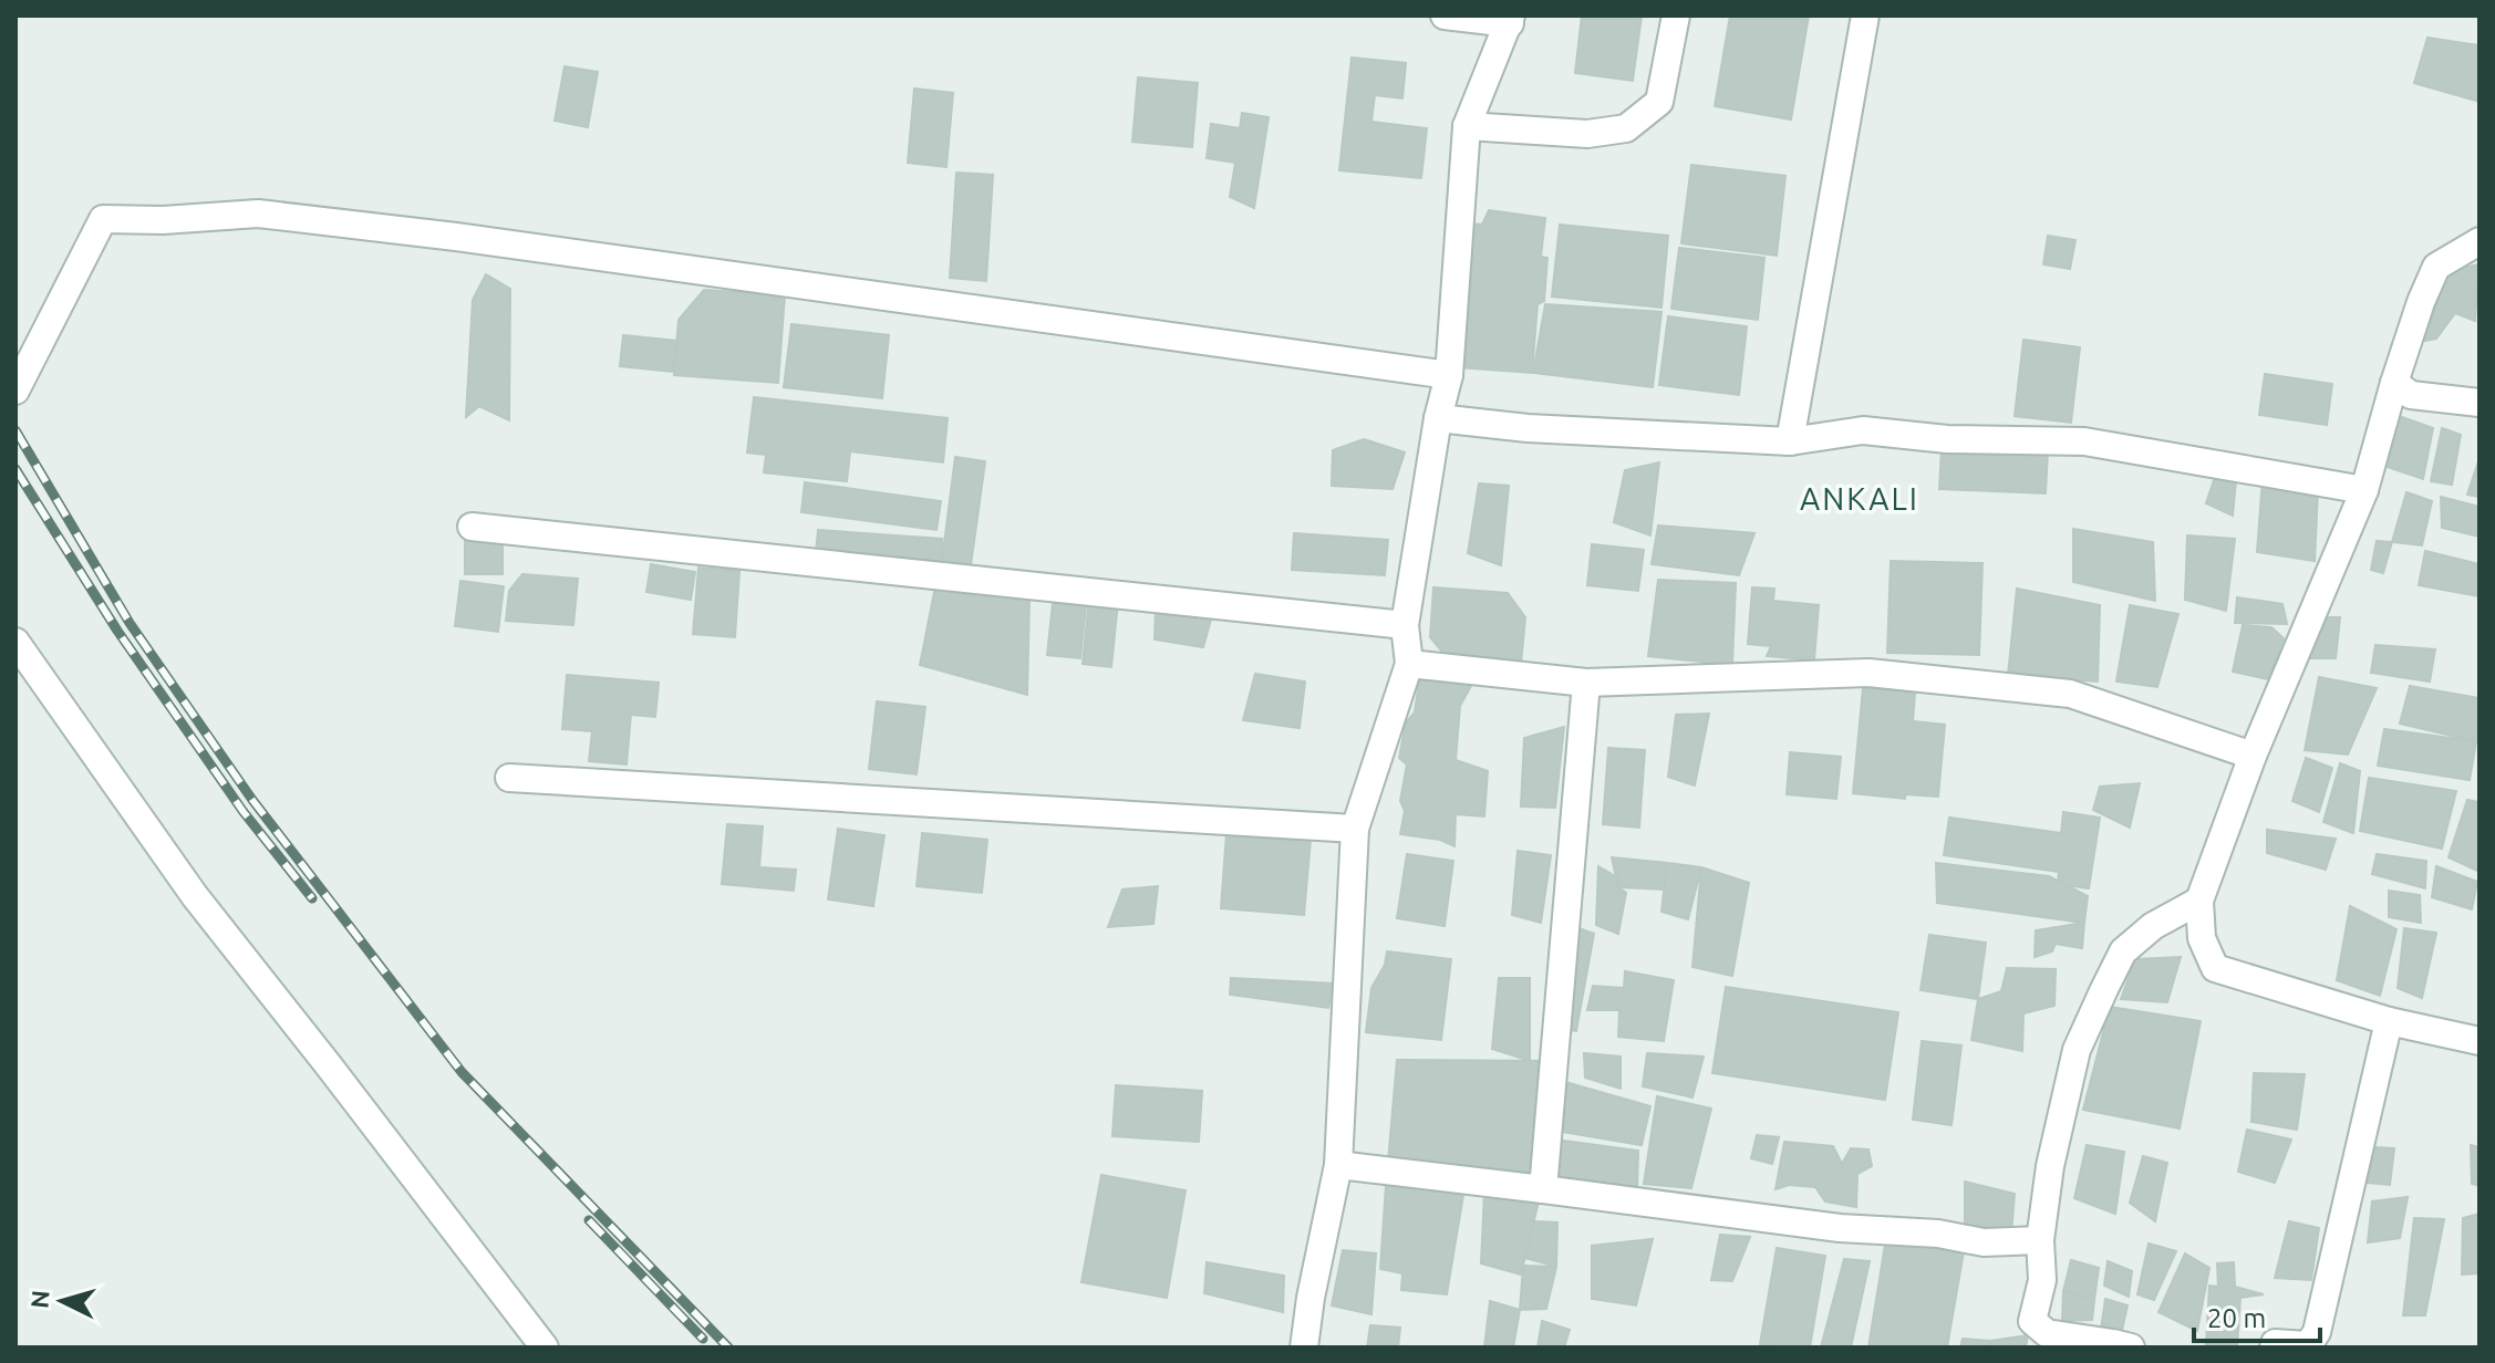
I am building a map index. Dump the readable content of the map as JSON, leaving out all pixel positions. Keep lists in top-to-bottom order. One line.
{"districts":["ANKALI"],"scale_bar":"20 m","north":"left"}
